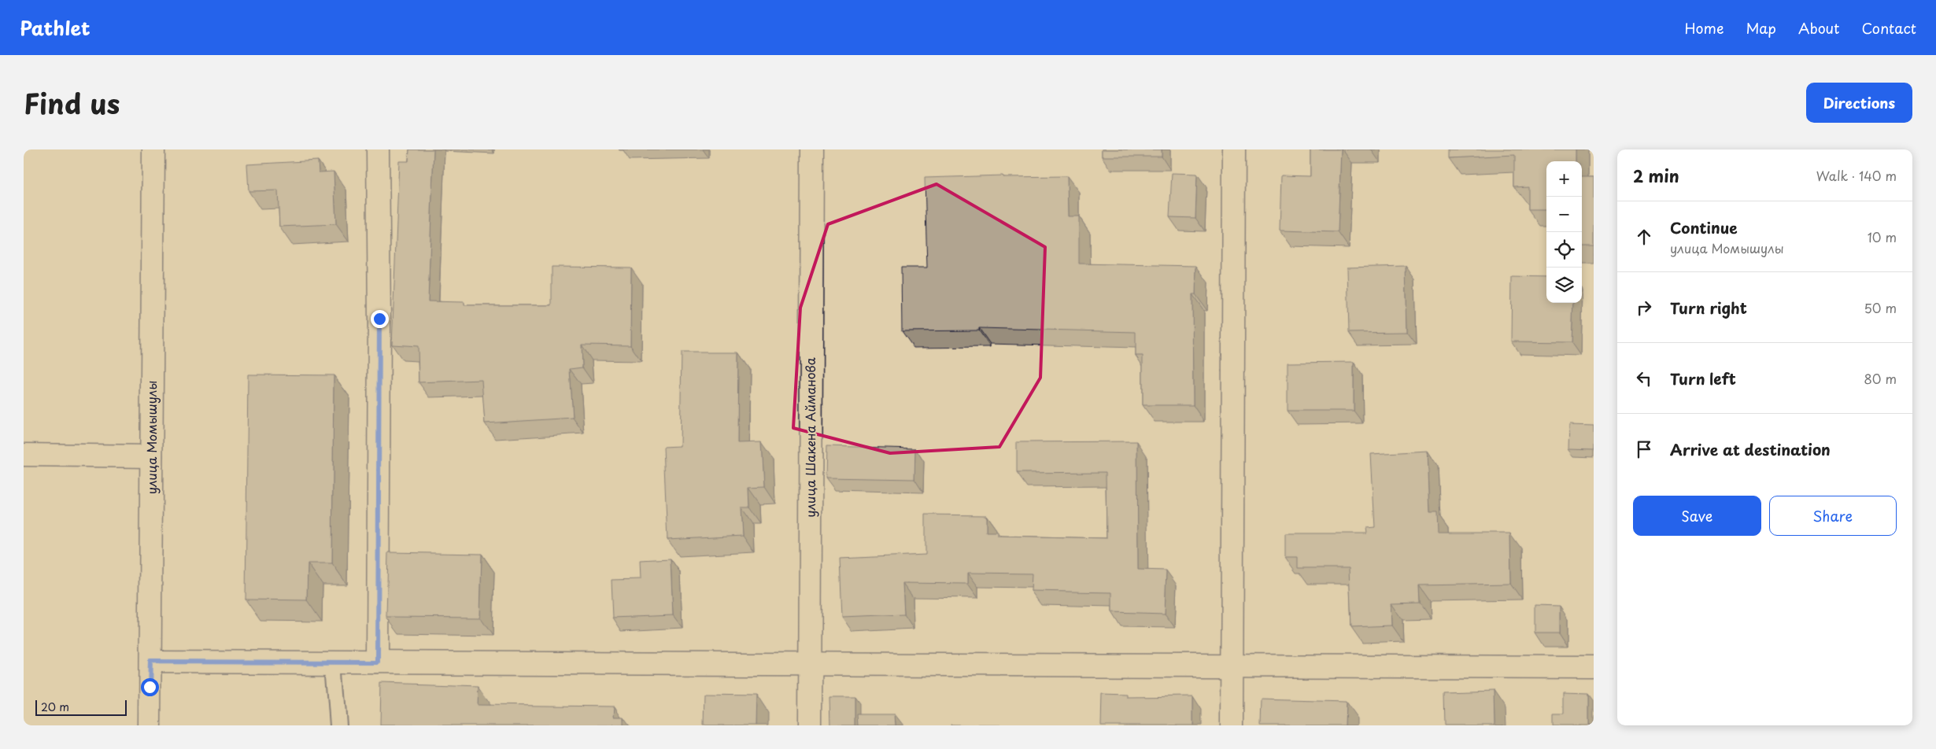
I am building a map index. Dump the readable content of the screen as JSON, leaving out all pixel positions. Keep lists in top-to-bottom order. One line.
{"streets":{"street":["улица Момышулы","улица Шакена Айманова"]},"scale_bar":"20 m","page":{"header":"Pathlet","nav":["Home","Map","About","Contact"],"title":"Find us","buttons":["Directions",["Save","Share"]],"heading":["2 min","Walk · 140 m"],"map_buttons":["+","−"],"list":[["Continue","улица Момышулы","10 m"],["Turn right","50 m"],["Turn left","80 m"],"Arrive at destination"],"scale":"20 m"}}
